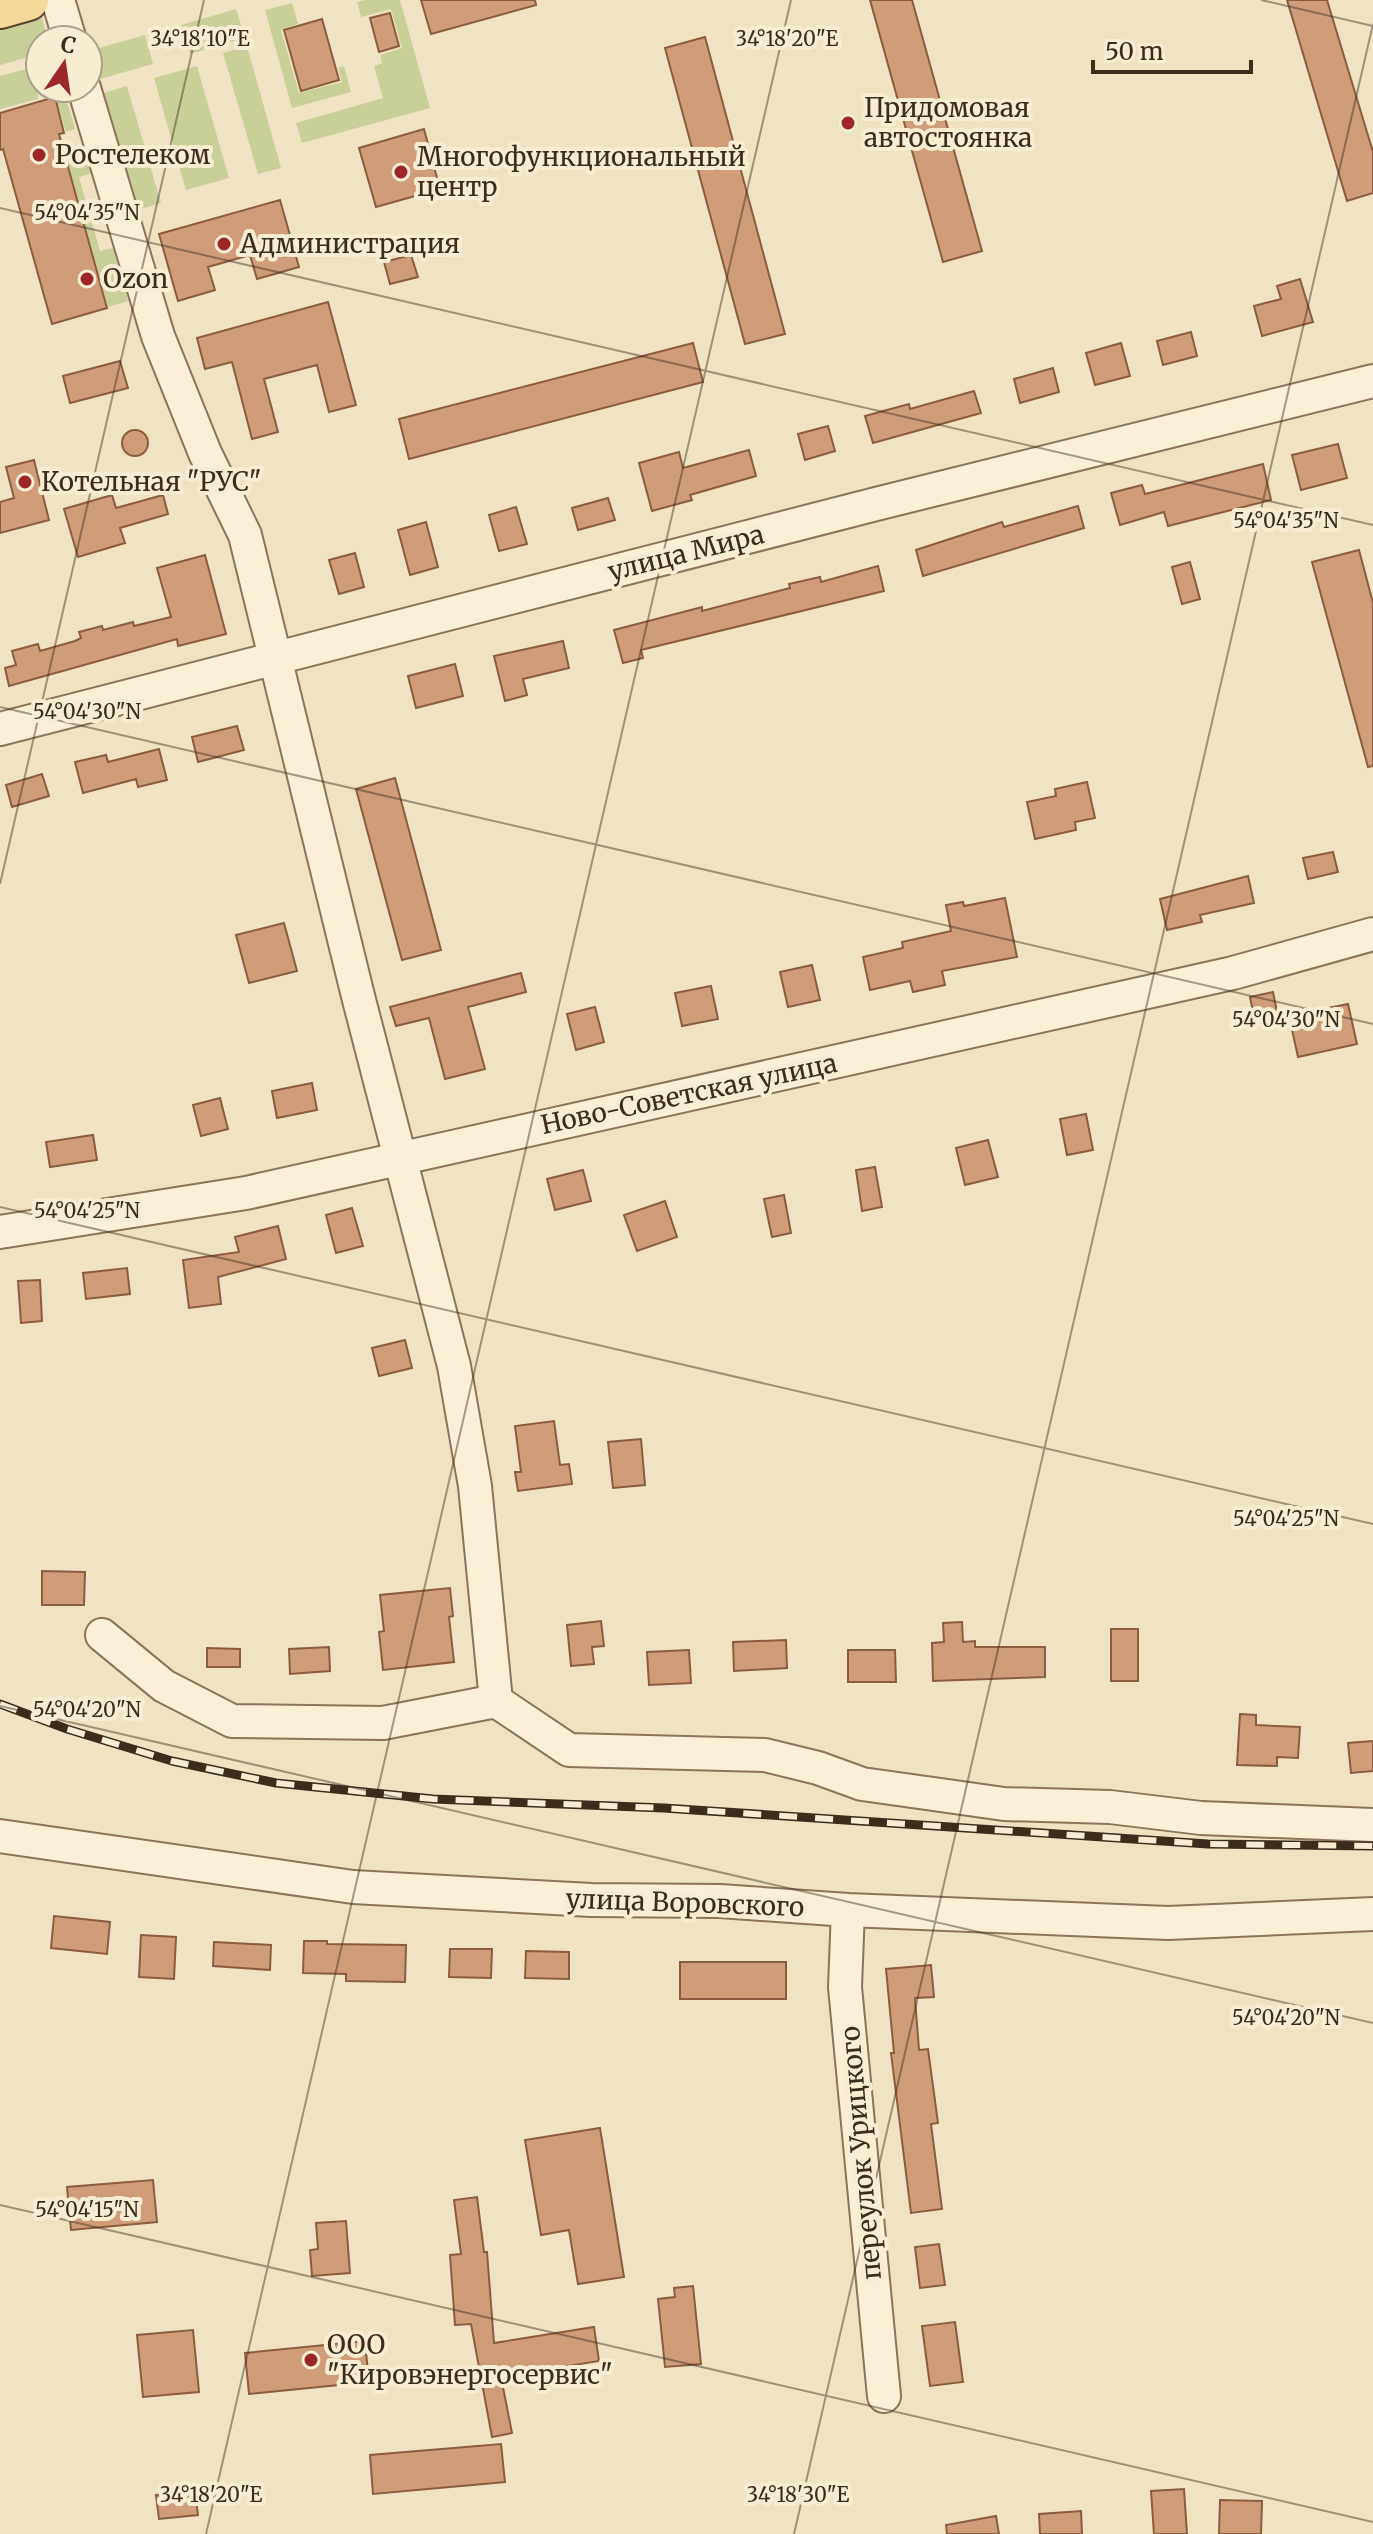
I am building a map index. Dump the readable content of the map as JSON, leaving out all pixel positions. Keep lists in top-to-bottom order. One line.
{"streets":{"street":["улица Мира","Ново-Советская улица","улица Воровского","переулок Урицкого"]},"crossings":[["улица Воровского","переулок Урицкого"]],"places":["Придомовая автостоянка","Ростелеком","Многофункциональный центр","Администрация","Ozon","Котельная \"РУС\"","ООО \"Кировэнергосервис\""],"scale_bar":"50 m","north":"top","coordinates":["34°18'10\"E","34°18'20\"E","54°04'35\"N","54°04'30\"N","54°04'25\"N","54°04'20\"N","54°04'15\"N","34°18'30\"E"]}
